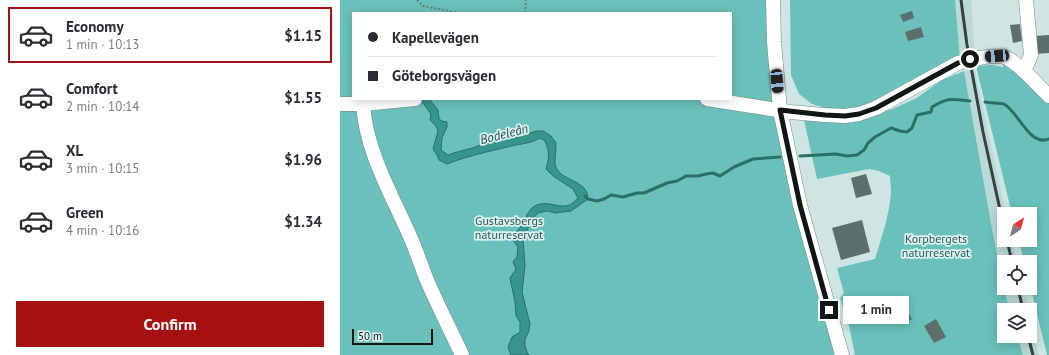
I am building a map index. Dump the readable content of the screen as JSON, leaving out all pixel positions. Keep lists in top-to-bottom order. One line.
{"water":["Bodeleån"],"parks":["Gustavsbergs naturreservat","Korpbergets naturreservat"],"scale_bar":"50 m","north":"top right","page":{"list":[{"name":"Economy","note":"1 min · 10:13","value":"$1.15"},{"name":"Comfort","note":"2 min · 10:14","value":"$1.55"},{"name":"XL","note":"3 min · 10:15","value":"$1.96"},{"name":"Green","note":"4 min · 10:16","value":"$1.34"}],"banner":["Kapellevägen","Göteborgsvägen"],"buttons":"Confirm","bubble":"1 min","scale":"50 m"}}
